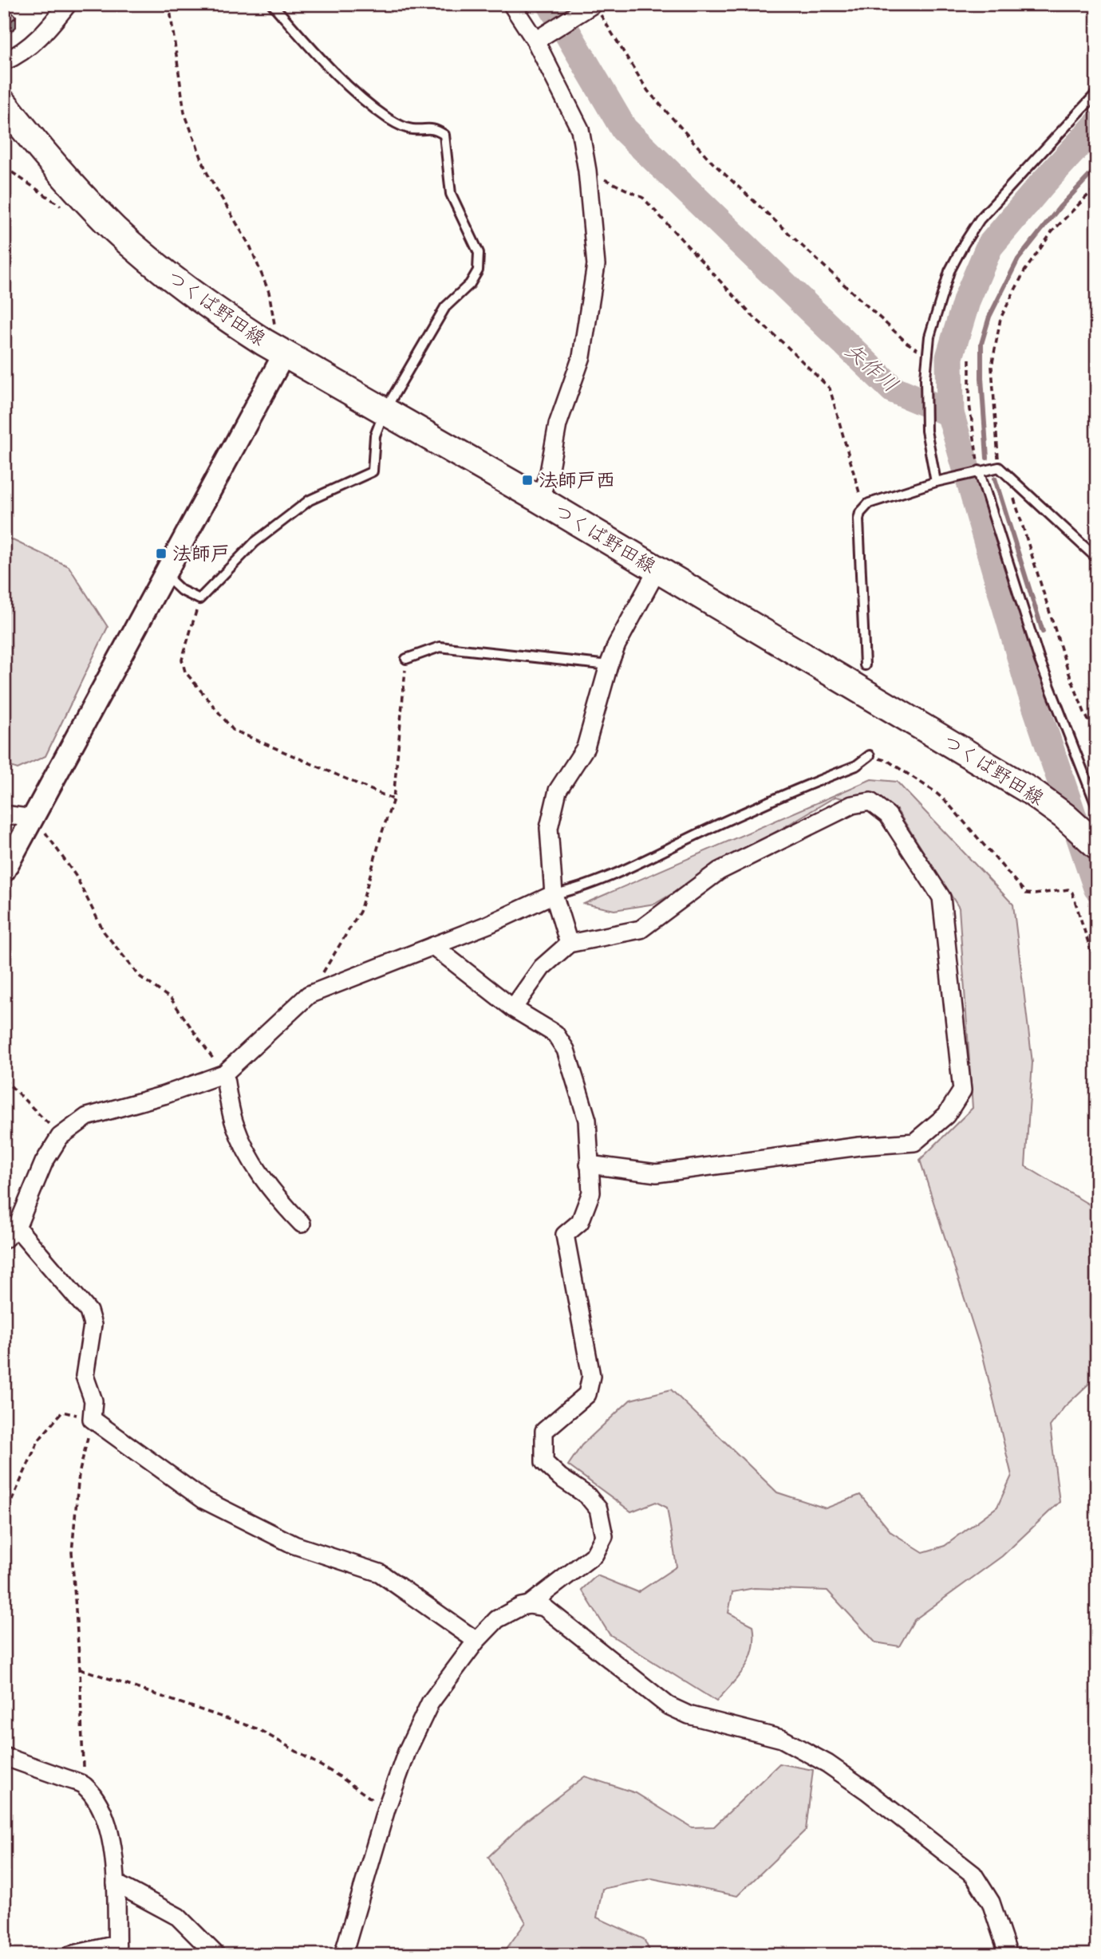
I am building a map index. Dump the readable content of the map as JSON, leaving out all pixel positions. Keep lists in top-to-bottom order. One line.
{"streets":{"main road":["つくば野田線"]},"water":["矢作川"],"places":{"transit":["法師戸西","法師戸"]}}
